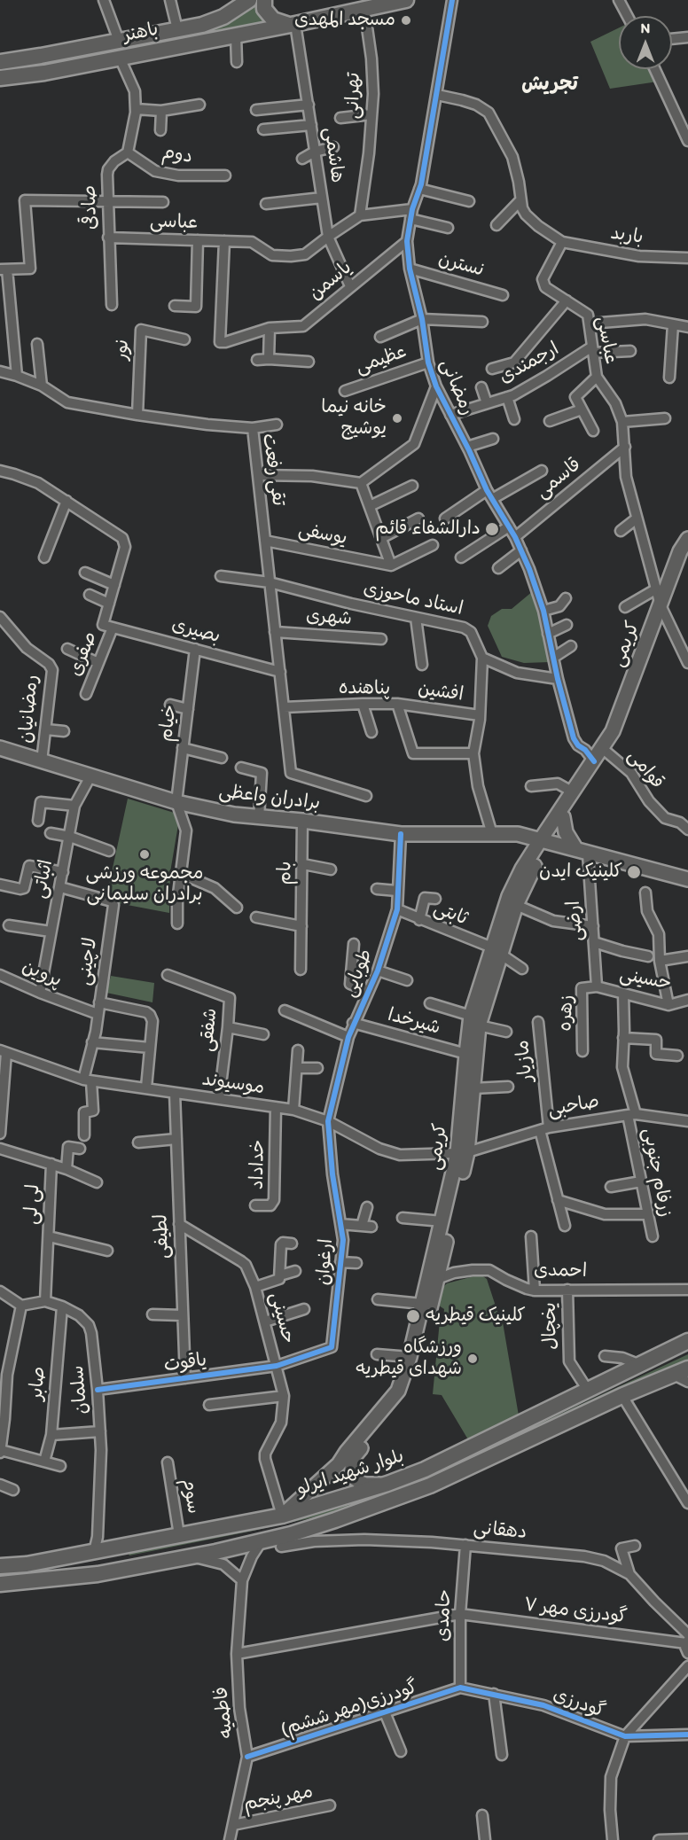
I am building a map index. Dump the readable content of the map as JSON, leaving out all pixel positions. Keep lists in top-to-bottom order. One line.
{"streets":{"main road":["باهنر","کریمی","برادران واعظی","بلوار شهید ایرلو"],"street":["تهرانی","دوم","هاشمی","صادقی","عباسی","باربد","نسترن","یاسمن","نور","عظیمی","ارجمندی","رمضانی","تقی رفعت","قاسمی","یوسفی","استاد ماحوزی","شهری","بصیری","صفری","پناهنده","افشین","رمضانیان","خیام","قوامی","بام","اثباتی","ثابتی","ارضی","لاچینی","طوبایی","پروین","حسینی","زهره","شیرخدا","شفقی","مازیار","موسیوند","صاحبی","خداداد","زرفام جنوبی","لی لی","لطیفی","ارغوان","احمدی","یخچال","یاقوت","صابر","سلمان","سوم","دهقانی","گودرزی مهر ۷","حامدی","گودرزی","گودرزی(مهر ششم)","فاطمیه","مهر پنجم"]},"crossings":[["باهنر","تهرانی"],["باهنر","هاشمی"],["تهرانی","عباسی"],["دوم","صادقی"],["هاشمی","عباسی"],["هاشمی","یاسمن"],["صادقی","عباسی"],["عباسی","باربد"],["عباسی","یاسمن"],["عباسی","ارجمندی"],["عباسی","رمضانی"],["عباسی","قاسمی"],["عباسی","کریمی"],["نسترن","رمضانی"],["یاسمن","رمضانی"],["نور","تقی رفعت"],["عظیمی","رمضانی"],["ارجمندی","رمضانی"],["رمضانی","قاسمی"],["رمضانی","کریمی"],["تقی رفعت","یوسفی"],["تقی رفعت","استاد ماحوزی"],["تقی رفعت","شهری"],["تقی رفعت","بصیری"],["تقی رفعت","پناهنده"],["استاد ماحوزی","پناهنده"],["استاد ماحوزی","افشین"],["استاد ماحوزی","برادران واعظی"],["بصیری","صفری"],["بصیری","خیام"],["کریمی","قوامی"],["کریمی","برادران واعظی"],["کریمی","ثابتی"],["کریمی","حسینی"],["کریمی","شیرخدا"],["کریمی","موسیوند"],["کریمی","صاحبی"],["کریمی","احمدی"],["کریمی","بلوار شهید ایرلو"],["پناهنده","افشین"],["رمضانیان","برادران واعظی"],["خیام","برادران واعظی"],["برادران واعظی","بام"],["برادران واعظی","اثباتی"],["برادران واعظی","ارضی"],["برادران واعظی","طوبایی"],["اثباتی","لاچینی"],["اثباتی","پروین"],["ثابتی","طوبایی"],["ارضی","حسینی"],["ارضی","زهره"],["لاچینی","پروین"],["لاچینی","موسیوند"],["طوبایی","شیرخدا"],["طوبایی","موسیوند"],["طوبایی","ارغوان"],["حسینی","زهره"],["حسینی","زرفام جنوبی"],["حسینی","لطیفی"],["حسینی","ارغوان"],["حسینی","یاقوت"],["حسینی","بلوار شهید ایرلو"],["شفقی","موسیوند"],["مازیار","صاحبی"],["موسیوند","صاحبی"],["موسیوند","خداداد"],["موسیوند","لطیفی"],["موسیوند","ارغوان"],["صاحبی","زرفام جنوبی"],["لی لی","سلمان"],["لطیفی","یاقوت"],["ارغوان","یاقوت"],["احمدی","یخچال"],["یخچال","بلوار شهید ایرلو"],["یاقوت","سلمان"],["صابر","سلمان"],["سلمان","بلوار شهید ایرلو"],["بلوار شهید ایرلو","سوم"],["بلوار شهید ایرلو","فاطمیه"],["دهقانی","گودرزی مهر ۷"],["دهقانی","حامدی"],["گودرزی مهر ۷","حامدی"],["حامدی","گودرزی"],["حامدی","گودرزی(مهر ششم)"],["گودرزی","گودرزی(مهر ششم)"],["گودرزی(مهر ششم)","فاطمیه"],["فاطمیه","مهر پنجم"]],"districts":["تجریش"],"places":["مسجد المهدی","خانه نیما یوشیج","دارالشفاء قائم","مجموعه ورزشی برادران سلیمانی","کلینیک ایدن","کلینیک قیطریه","ورزشگاه شهدای قیطریه"],"north":"top"}
